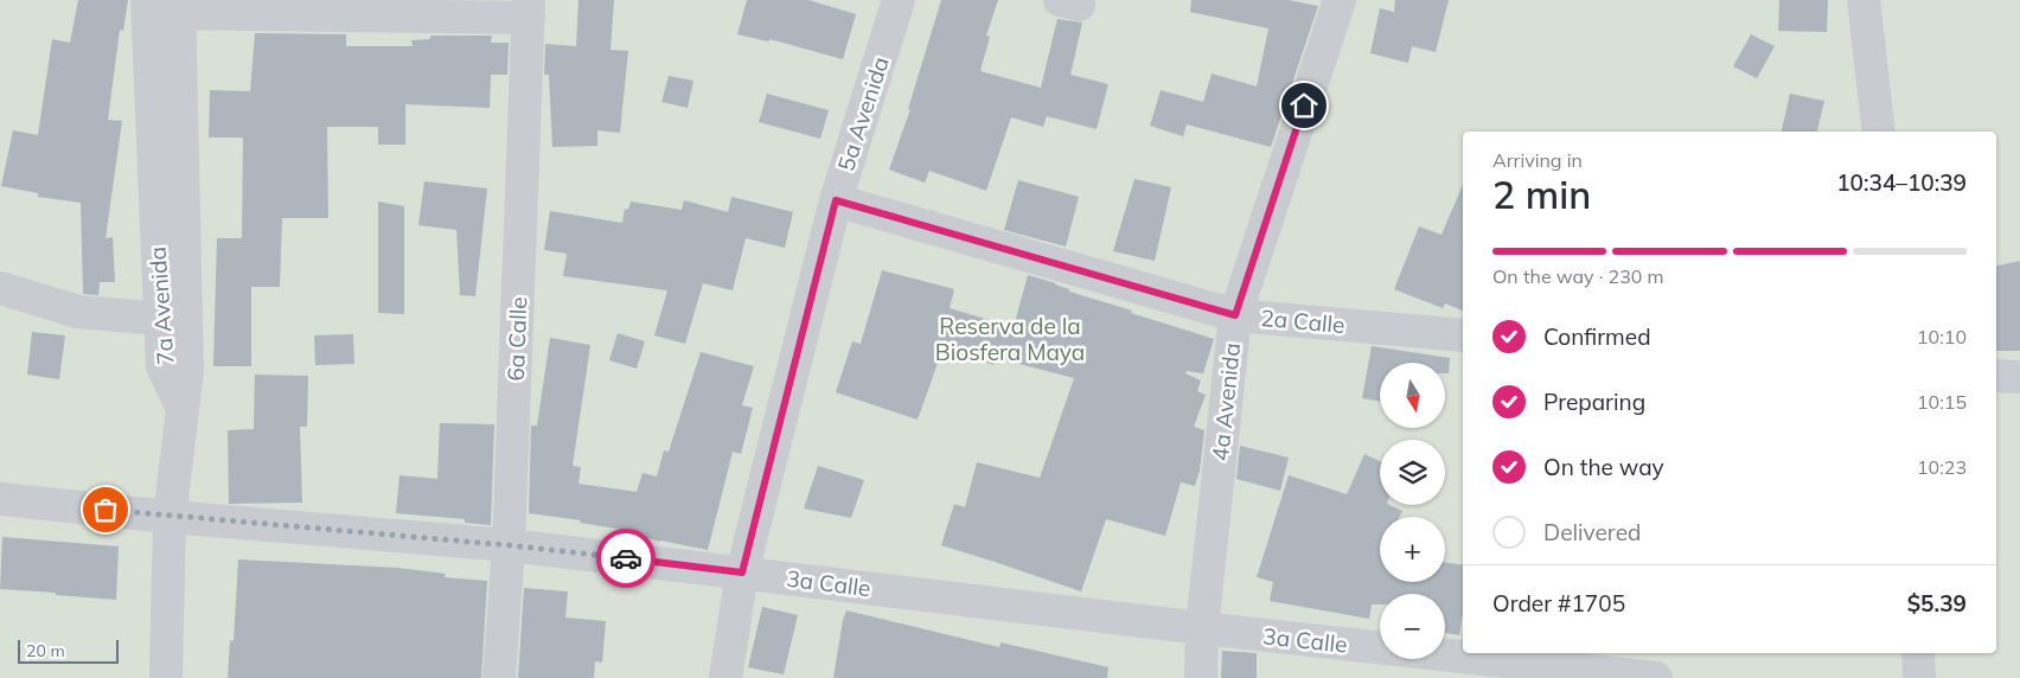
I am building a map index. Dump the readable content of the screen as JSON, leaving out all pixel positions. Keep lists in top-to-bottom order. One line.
{"streets":{"street":["5a Avenida","7a Avenida","2a Calle","6a Calle","4a Avenida","3a Calle"]},"crossings":[["5a Avenida","2a Calle"],["5a Avenida","3a Calle"],["7a Avenida","3a Calle"],["2a Calle","4a Avenida"],["6a Calle","3a Calle"],["4a Avenida","3a Calle"]],"parks":["Reserva de la Biosfera Maya"],"scale_bar":"20 m","north":"bottom","page":{"heading":["2 min","Arriving in","10:34–10:39"],"panel":["Order #1705","$5.39"],"bar":"On the way · 230 m","list":[["Confirmed","10:10"],["Preparing","10:15"],["On the way","10:23"],"Delivered"],"map_buttons":["+","−"],"scale":"20 m"}}
